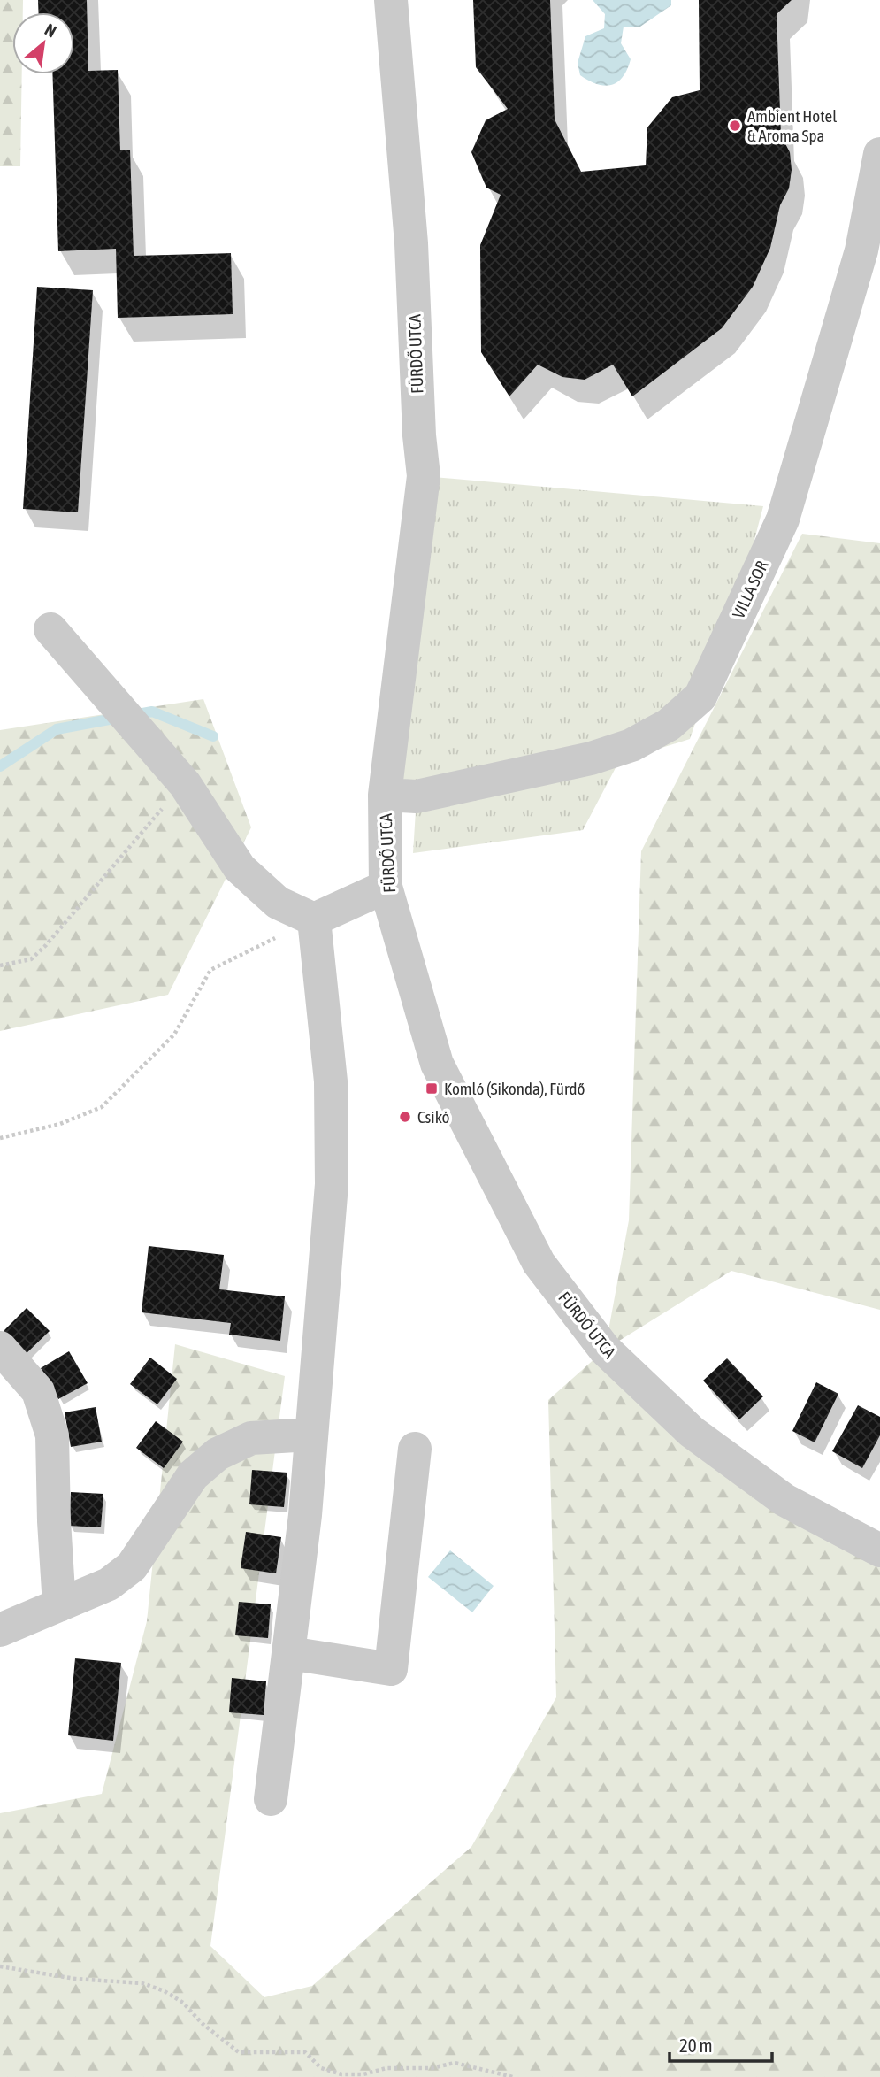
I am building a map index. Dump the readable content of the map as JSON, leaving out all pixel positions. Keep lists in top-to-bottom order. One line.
{"streets":{"street":["FÜRDŐ UTCA","VILLA SOR"]},"crossings":[["FÜRDŐ UTCA","VILLA SOR"]],"places":{"other":["Ambient Hotel & Aroma Spa","Csikó"],"transit":["Komló (Sikonda), Fürdő"]},"scale_bar":"20 m","north":"top right"}
